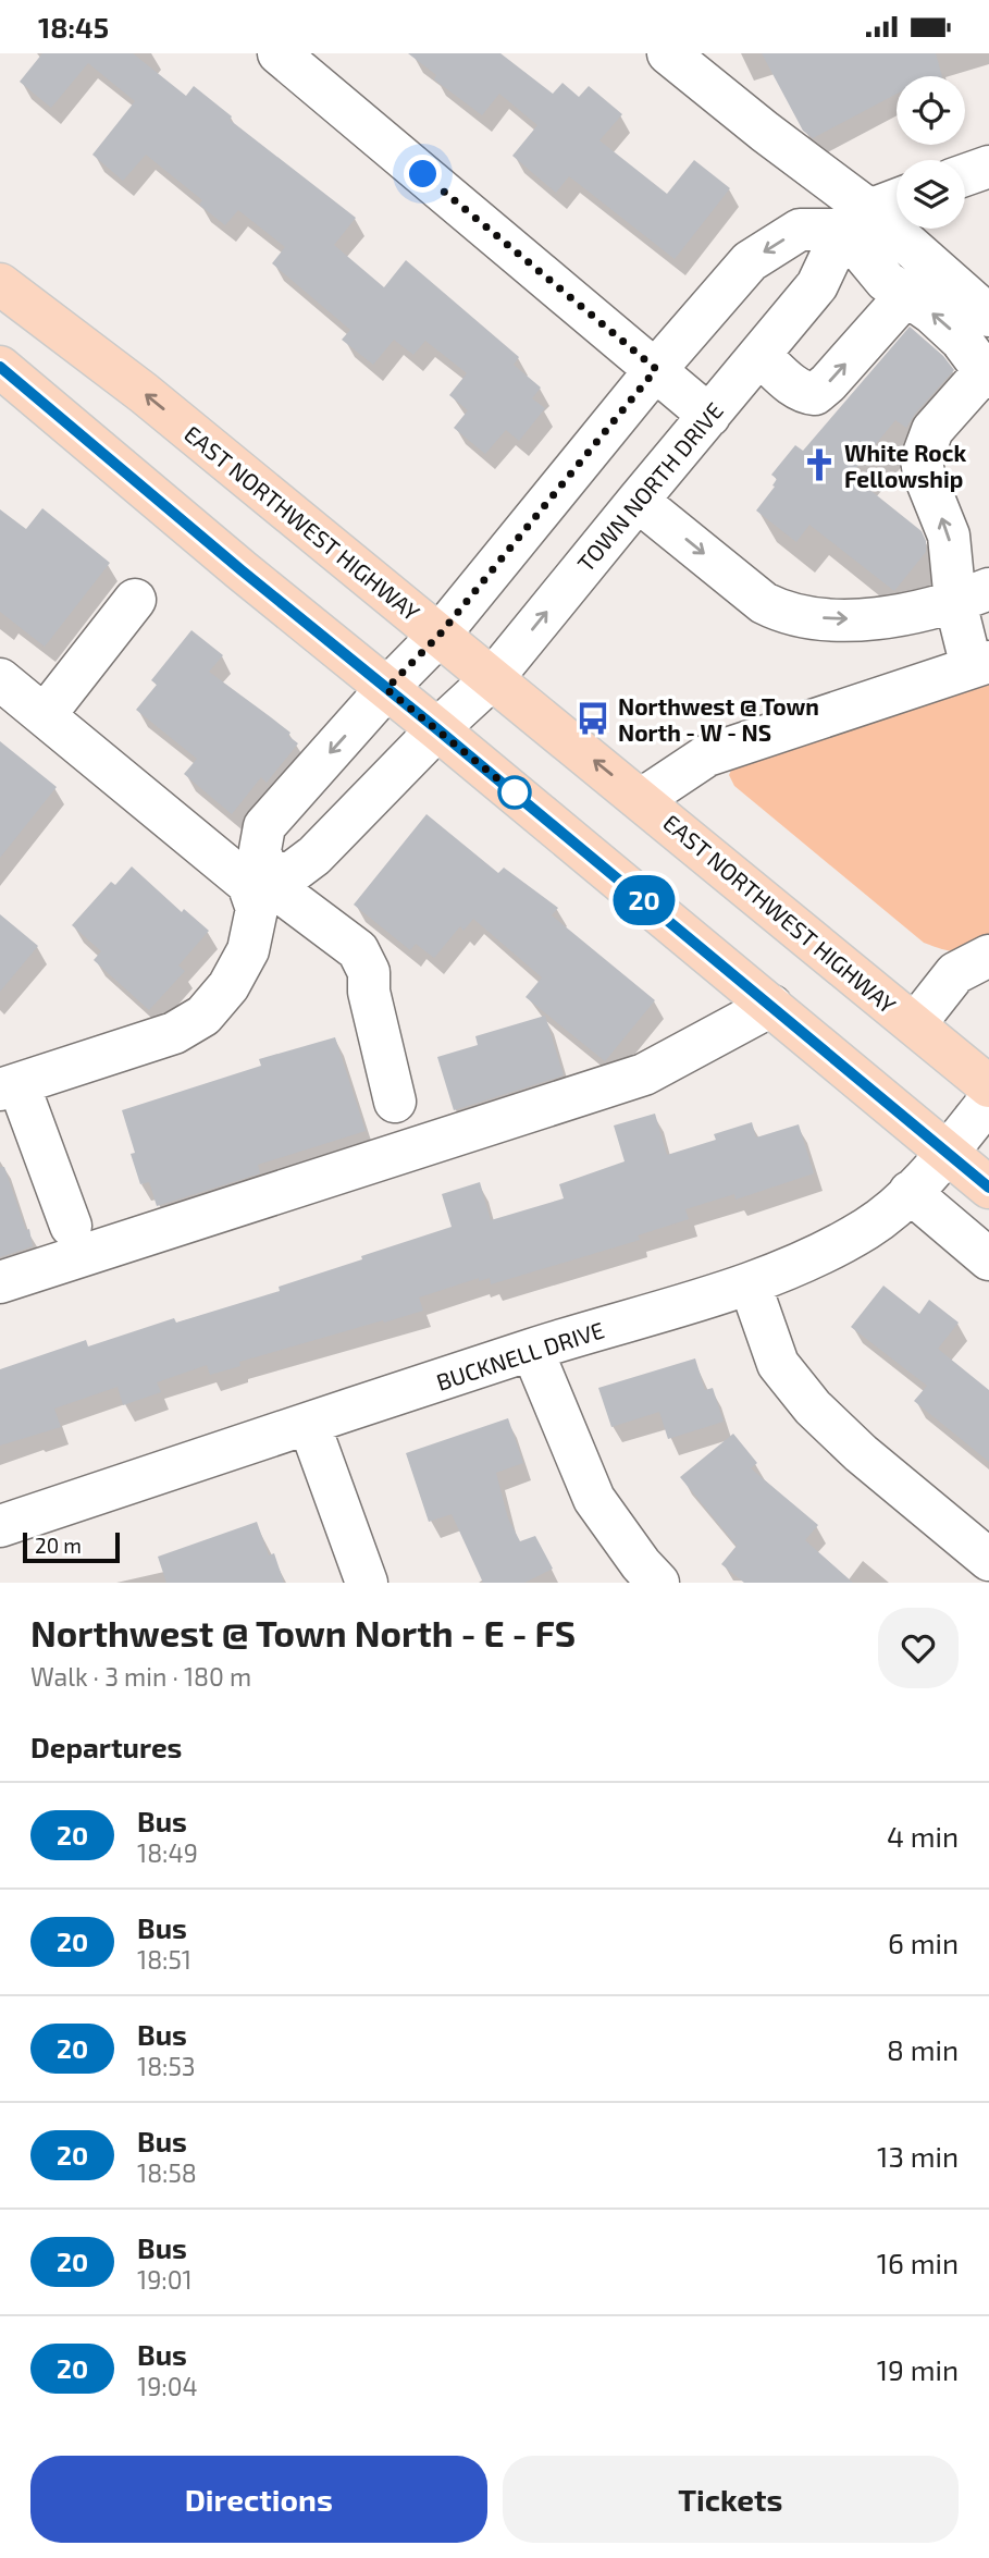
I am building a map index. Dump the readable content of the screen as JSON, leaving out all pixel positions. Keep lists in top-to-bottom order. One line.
{"streets":{"main road":["EAST NORTHWEST HIGHWAY"],"street":["TOWN NORTH DRIVE","BUCKNELL DRIVE"]},"crossings":[["TOWN NORTH DRIVE","EAST NORTHWEST HIGHWAY"]],"places":{"church":["White Rock Fellowship"],"bus stop":["Northwest @ Town North - W - NS"]},"lines":["bus line 20"],"scale_bar":"20 m","page":{"status":"18:45","on_map":"20","scale":"20 m","heading":[["Northwest @ Town North - E - FS","Walk · 3 min · 180 m"],"Departures"],"list":[{"mark":"20","name":"Bus","note":"18:49","value":"4 min"},{"mark":"20","name":"Bus","note":"18:51","value":"6 min"},{"mark":"20","name":"Bus","note":"18:53","value":"8 min"},{"mark":"20","name":"Bus","note":"18:58","value":"13 min"},{"mark":"20","name":"Bus","note":"19:01","value":"16 min"},{"mark":"20","name":"Bus","note":"19:04","value":"19 min"}],"buttons":["Directions","Tickets"]}}
